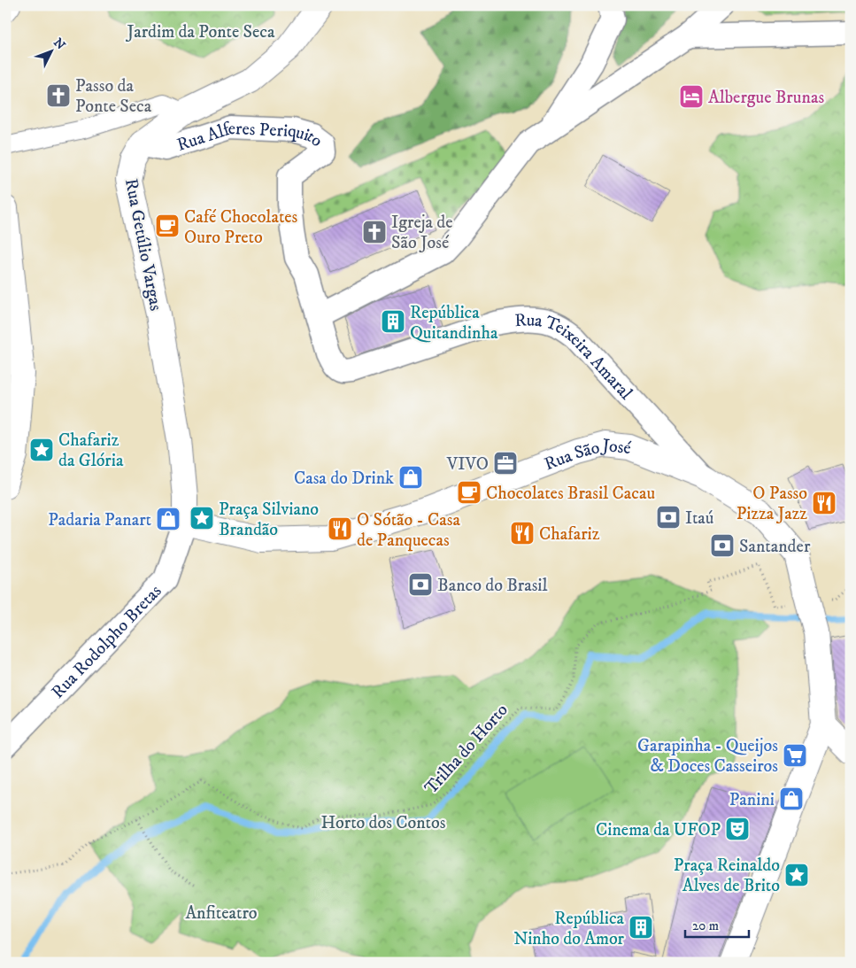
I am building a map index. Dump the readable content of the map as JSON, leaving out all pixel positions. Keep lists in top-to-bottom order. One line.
{"streets":{"street":["Rua Alferes Periquito","Rua Getúlio Vargas","Rua Teixeira Amaral","Rua São José","Rua Rodolpho Bretas"],"path":["Trilha do Horto"]},"crossings":[["Rua Alferes Periquito","Rua Getúlio Vargas"],["Rua Alferes Periquito","Rua Teixeira Amaral"],["Rua Getúlio Vargas","Rua São José"],["Rua Getúlio Vargas","Rua Rodolpho Bretas"],["Rua Teixeira Amaral","Rua São José"],["Rua São José","Rua Rodolpho Bretas"]],"parks":["Jardim da Ponte Seca","Horto dos Contos","Anfiteatro"],"places":{"church":["Passo da Ponte Seca","Igreja de São José"],"hotel":["Albergue Brunas"],"cafe":["Café Chocolates Ouro Preto","Chocolates Brasil Cacau"],"building":["República Quitandinha","República Ninho do Amor"],"place":["Chafariz da Glória","Praça Silviano Brandão","Praça Reinaldo Alves de Brito"],"office":["VIVO"],"shop":["Casa do Drink","Padaria Panart","Panini"],"restaurant":["O Passo Pizza Jazz","O Sótão - Casa de Panquecas","Chafariz"],"bank":["Itaú","Santander","Banco do Brasil"],"supermarket":["Garapinha - Queijos & Doces Casseiros"],"theatre":["Cinema da UFOP"]},"scale_bar":"20 m","north":"top right"}
